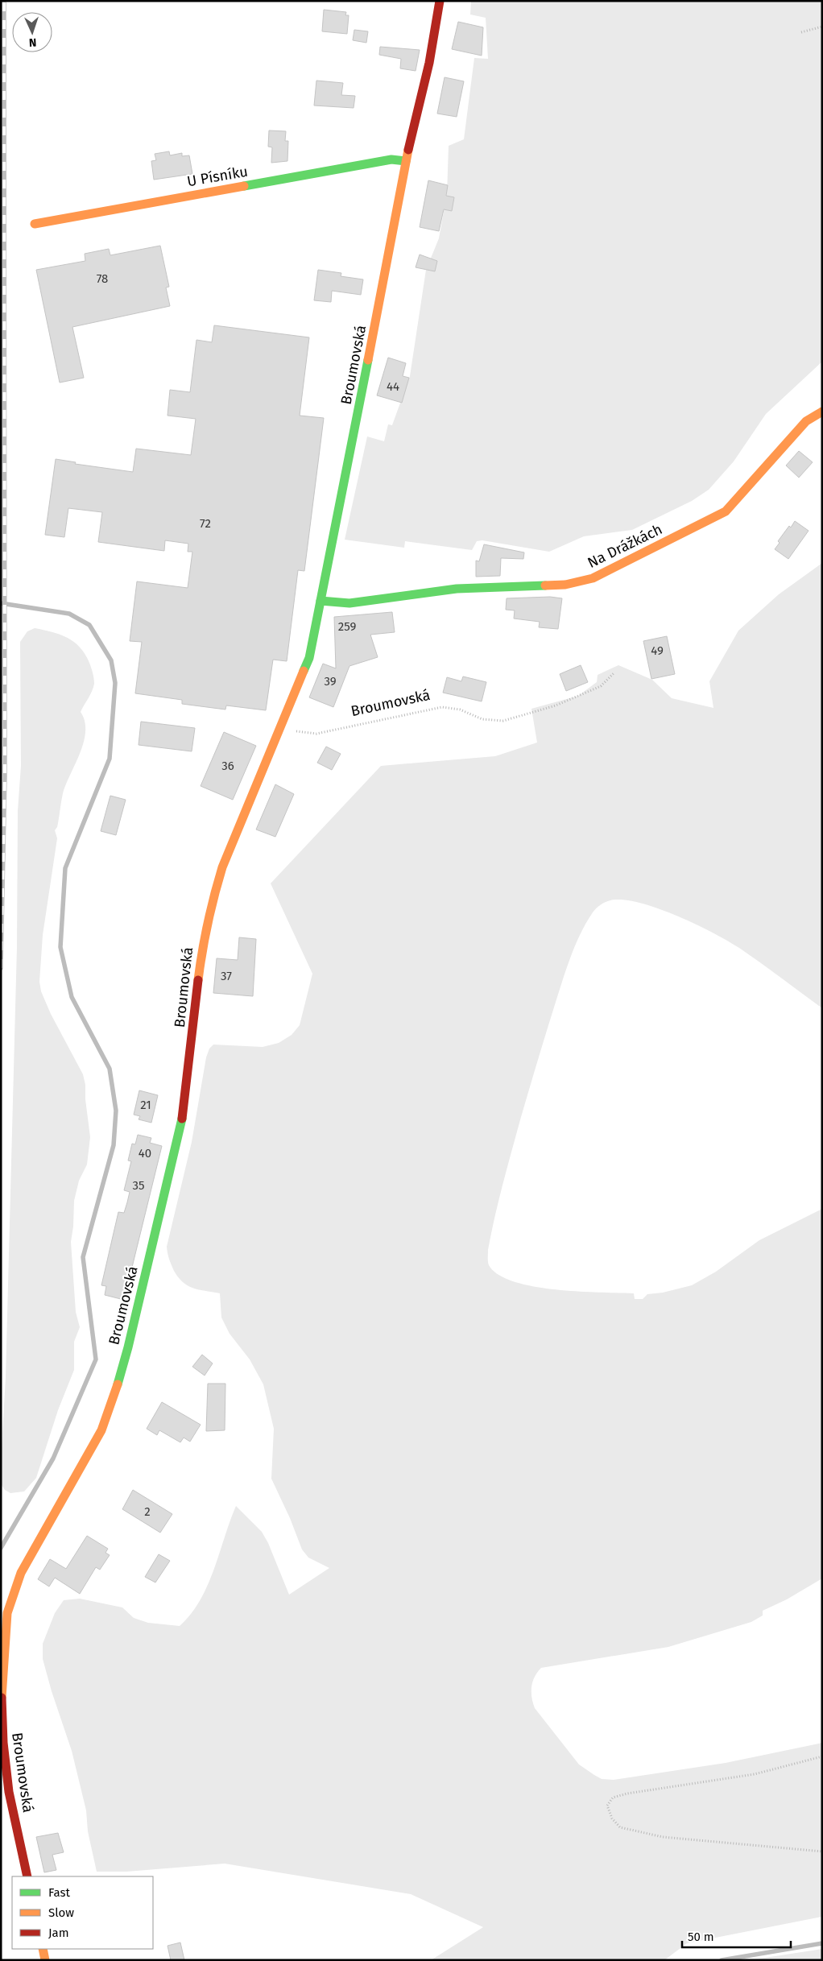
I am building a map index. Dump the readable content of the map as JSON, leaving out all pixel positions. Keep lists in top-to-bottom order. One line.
{"streets":{"main road":["U Písníku","Broumovská","Na Drážkách"]},"crossings":[["U Písníku","Broumovská"],["Broumovská","Na Drážkách"]],"house_numbers":["78","44","72","259","49","39","36","37","21","40","35","2"],"legend":["Fast","Slow","Jam"],"scale_bar":"50 m","north":"bottom"}
